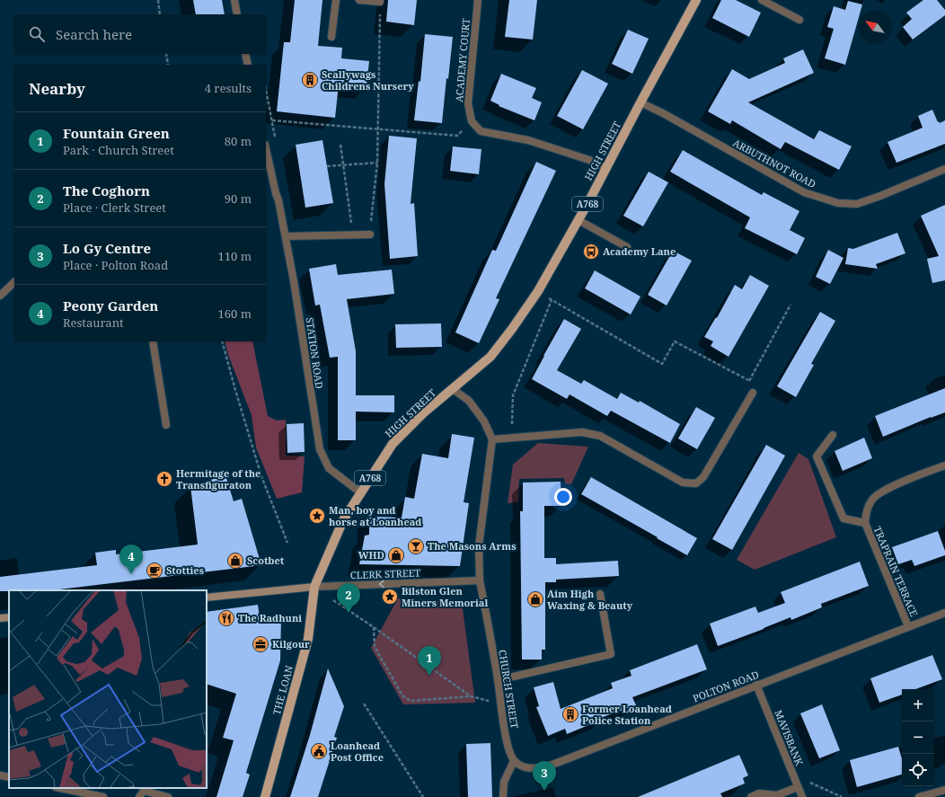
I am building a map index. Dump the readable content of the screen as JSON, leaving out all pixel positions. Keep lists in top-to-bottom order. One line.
{"streets":{"main road":["HIGH STREET","A768","CLERK STREET","THE LOAN"],"street":["ACADEMY COURT","ARBUTHNOT ROAD","STATION ROAD","TRAPRAIN TERRACE","POLTON ROAD","CHURCH STREET","MAVISBANK"]},"crossings":[["HIGH STREET","ARBUTHNOT ROAD"],["HIGH STREET","STATION ROAD"],["HIGH STREET","CLERK STREET"],["HIGH STREET","THE LOAN"],["TRAPRAIN TERRACE","POLTON ROAD"],["CLERK STREET","CHURCH STREET"],["CLERK STREET","THE LOAN"],["POLTON ROAD","CHURCH STREET"],["POLTON ROAD","MAVISBANK"]],"one_way":["CLERK STREET"],"places":{"building":["Scallywags Childrens Nursery","Former Loanhead Police Station"],"bus stop":["Academy Lane"],"church":["Hermitage of the Transfiguraton"],"place":["Man, boy and horse at Loanhead","Bilston Glen Miners Memorial"],"bar":["The Masons Arms"],"shop":["WHD","Scotbet","Aim High Waxing & Beauty"],"cafe":["Stotties"],"restaurant":["The Radhuni"],"office":["Kilgour"],"public building":["Loanhead Post Office"]},"north":"top left","page":{"search":"Search here","heading":["Nearby","4 results"],"list":[{"mark":"1","name":"Fountain Green","note":"Park · Church Street","value":"80 m"},{"mark":"2","name":"The Coghorn","note":"Place · Clerk Street","value":"90 m"},{"mark":"3","name":"Lo Gy Centre","note":"Place · Polton Road","value":"110 m"},{"mark":"4","name":"Peony Garden","note":"Restaurant","value":"160 m"}],"pins":["4","2","1","3"],"map_buttons":["+","−"]}}
